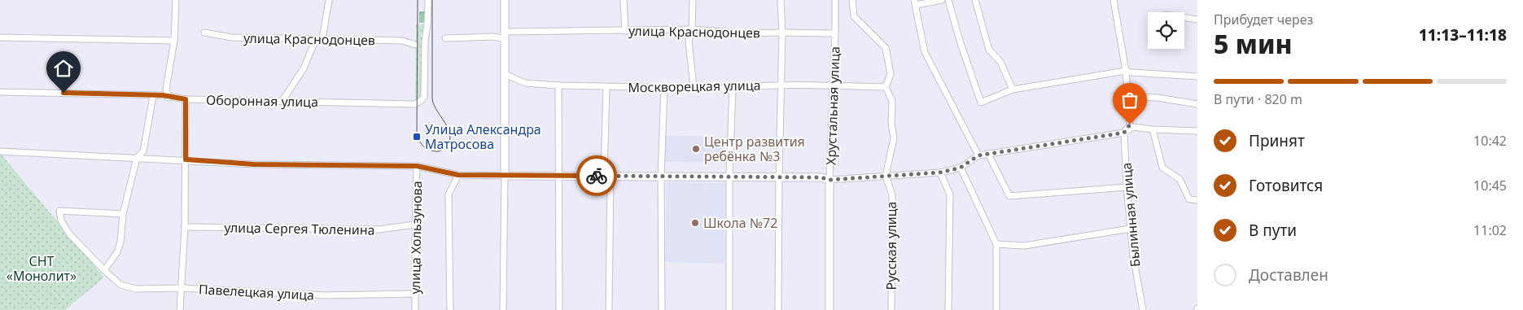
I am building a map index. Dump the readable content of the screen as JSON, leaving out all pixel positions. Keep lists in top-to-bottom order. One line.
{"streets":{"street":["улица Краснодонцев","Москворецкая улица","Оборонная улица","Хрустальная улица","Былинная улица","улица Сергея Тюленина","улица Хользунова","Русская улица","Павелецкая улица"]},"crossings":[["улица Краснодонцев","Хрустальная улица"],["Москворецкая улица","Хрустальная улица"],["улица Сергея Тюленина","улица Хользунова"],["улица Хользунова","Павелецкая улица"]],"parks":["СНТ «Монолит»"],"places":{"transit":["Улица Александра Матросова"],"other":["Центр развития ребёнка №3","Школа №72"]},"page":{"heading":["5 мин","Прибудет через","11:13–11:18"],"bar":"В пути · 820 m","list":[["Принят","10:42"],["Готовится","10:45"],["В пути","11:02"],"Доставлен"]}}
